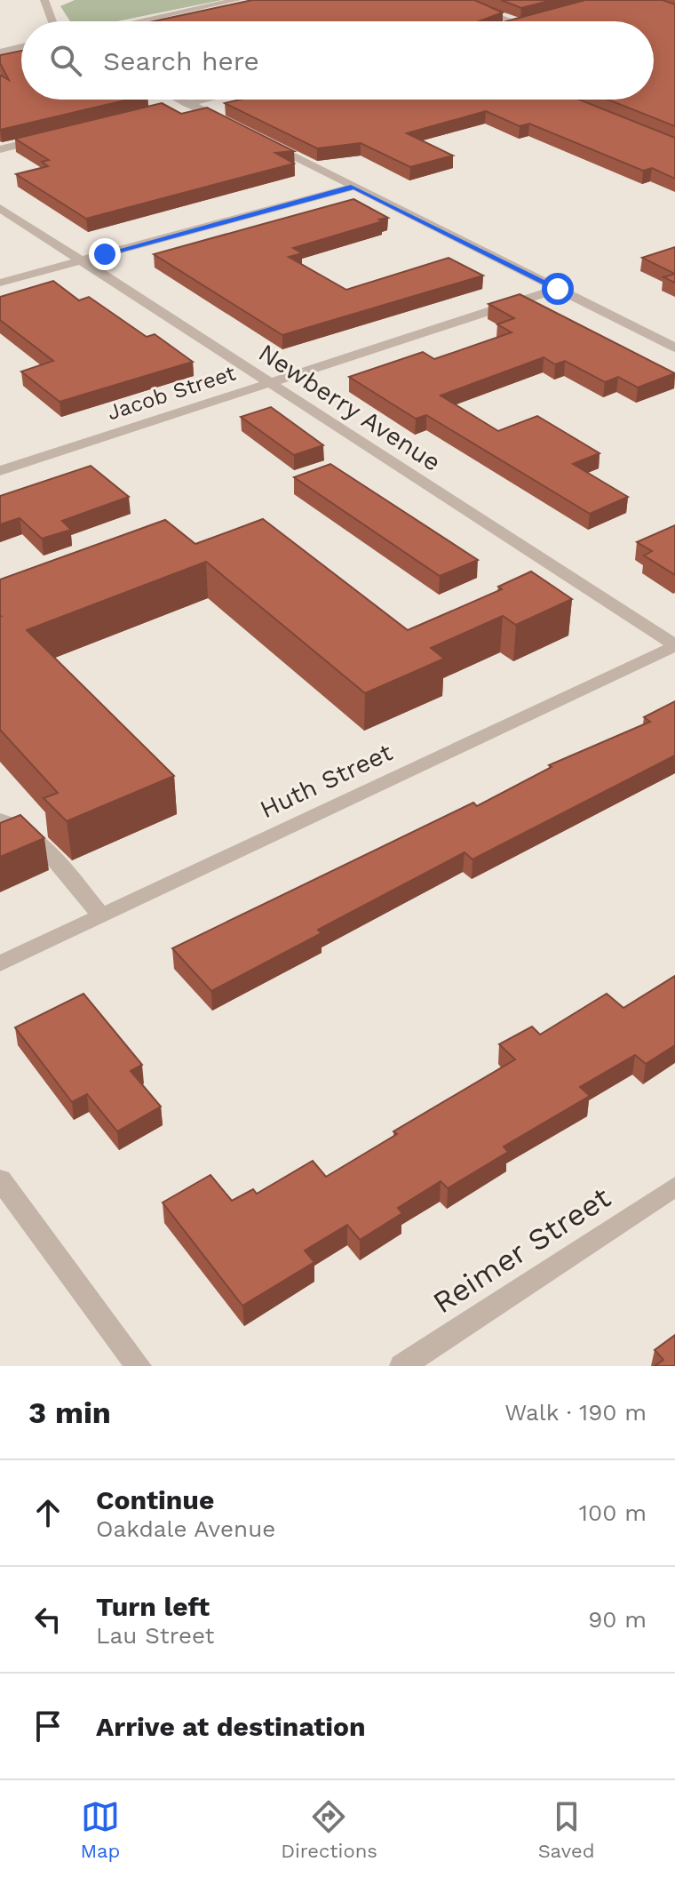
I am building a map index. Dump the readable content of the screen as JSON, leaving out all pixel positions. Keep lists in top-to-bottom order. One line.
{"streets":{"street":["Jacob Street","Newberry Avenue","Huth Street","Reimer Street"]},"crossings":[["Jacob Street","Newberry Avenue"],["Newberry Avenue","Huth Street"]],"page":{"search":"Search here","heading":["3 min","Walk · 190 m"],"list":[["Continue","Oakdale Avenue","100 m"],["Turn left","Lau Street","90 m"],"Arrive at destination"],"nav":["Map","Directions","Saved"]}}
